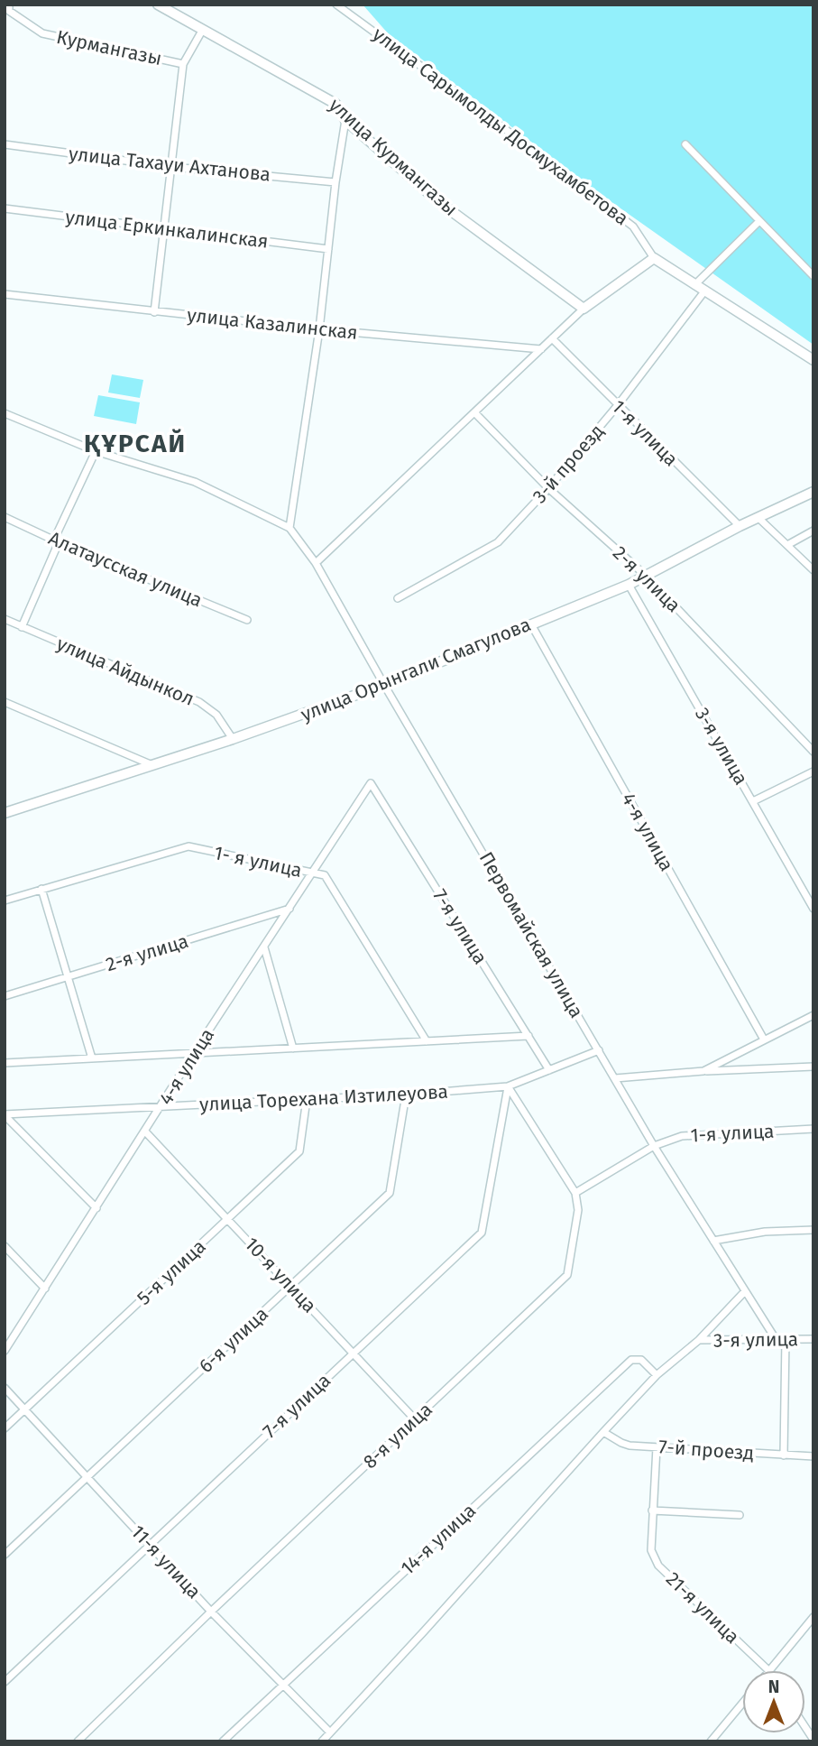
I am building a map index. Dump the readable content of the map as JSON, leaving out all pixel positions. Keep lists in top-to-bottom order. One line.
{"streets":{"main road":["улица Сарымолды Досмухамбетова","улица Курмангазы","улица Орынгали Смагулова"],"street":["Курмангазы","улица Тахауи Ахтанова","улица Еркинкалинская","улица Казалинская","1-я улица","3-й проезд","Алатаусская улица","2-я улица","улица Айдынкол","3-я улица","4-я улица","1- я улица","7-я улица","Первомайская улица","улица Торехана Изтилеуова","5-я улица","10-я улица","6-я улица","8-я улица","7-й проезд","14-я улица","11-я улица","21-я улица"]},"crossings":[["улица Сарымолды Досмухамбетова","3-й проезд"],["1-я улица","3-й проезд"],["1-я улица","улица Орынгали Смагулова"],["1-я улица","Первомайская улица"],["1-я улица","8-я улица"],["3-й проезд","2-я улица"],["2-я улица","улица Орынгали Смагулова"],["2-я улица","4-я улица"],["улица Орынгали Смагулова","улица Айдынкол"],["улица Орынгали Смагулова","3-я улица"],["улица Орынгали Смагулова","4-я улица"],["улица Орынгали Смагулова","Первомайская улица"],["3-я улица","Первомайская улица"],["4-я улица","1- я улица"],["4-я улица","7-я улица"],["4-я улица","улица Торехана Изтилеуова"],["4-я улица","10-я улица"],["7-я улица","улица Торехана Изтилеуова"],["7-я улица","10-я улица"],["7-я улица","11-я улица"],["Первомайская улица","улица Торехана Изтилеуова"],["улица Торехана Изтилеуова","5-я улица"],["улица Торехана Изтилеуова","6-я улица"],["5-я улица","10-я улица"],["5-я улица","11-я улица"],["10-я улица","6-я улица"],["10-я улица","8-я улица"],["6-я улица","11-я улица"],["8-я улица","11-я улица"],["7-й проезд","21-я улица"],["14-я улица","11-я улица"]],"districts":["ҚҰРСАЙ"],"north":"top"}
